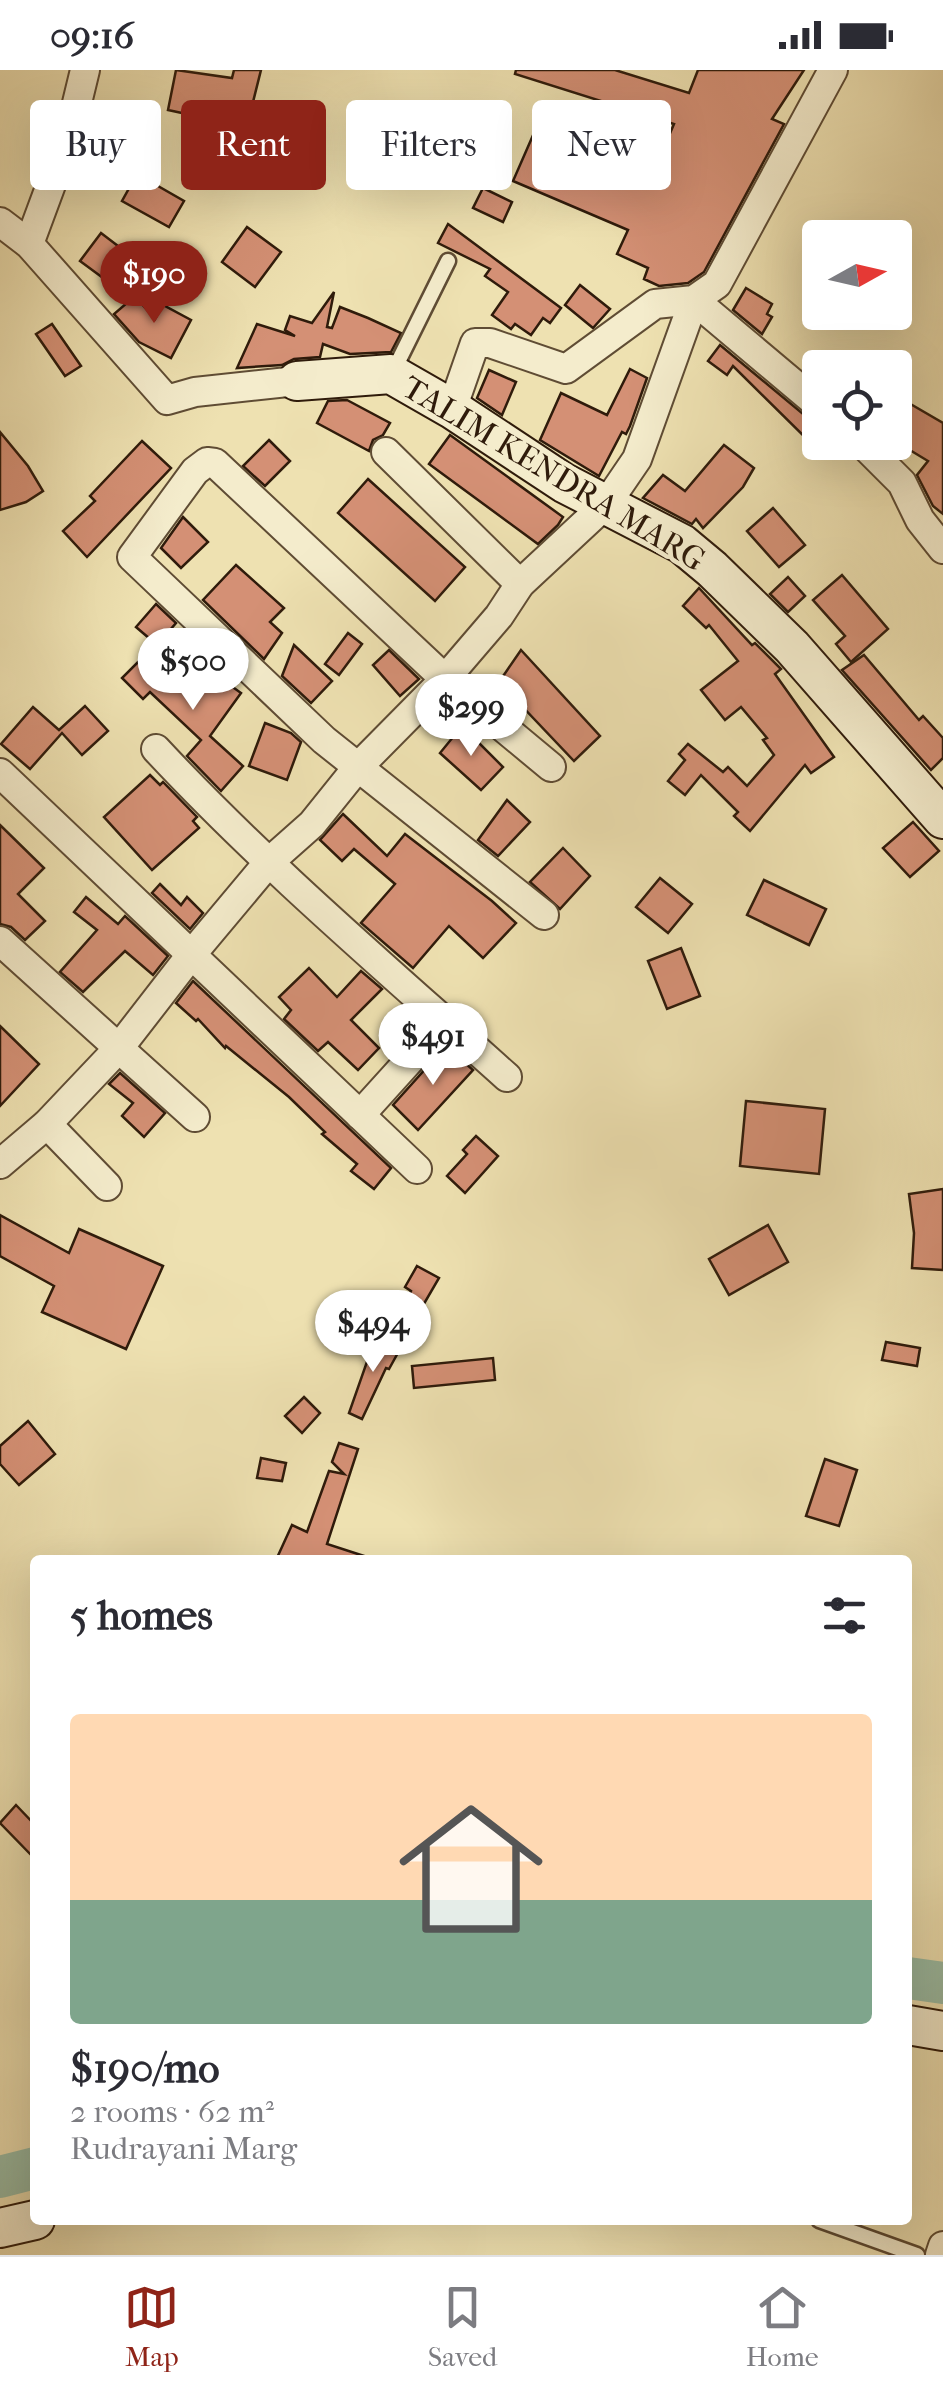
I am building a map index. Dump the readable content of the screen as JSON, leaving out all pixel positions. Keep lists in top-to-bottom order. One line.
{"streets":{"street":["TALIM KENDRA MARG"]},"north":"right","page":{"status":"09:16","chip":["Buy","Rent","Filters","New"],"price":["$190","$500","$299","$491","$494"],"heading":"5 homes","list":[{"name":"$190/mo","note":"2 rooms · 62 m² · Rudrayani Marg"}],"tabs":["Map","Saved","Home"]}}
